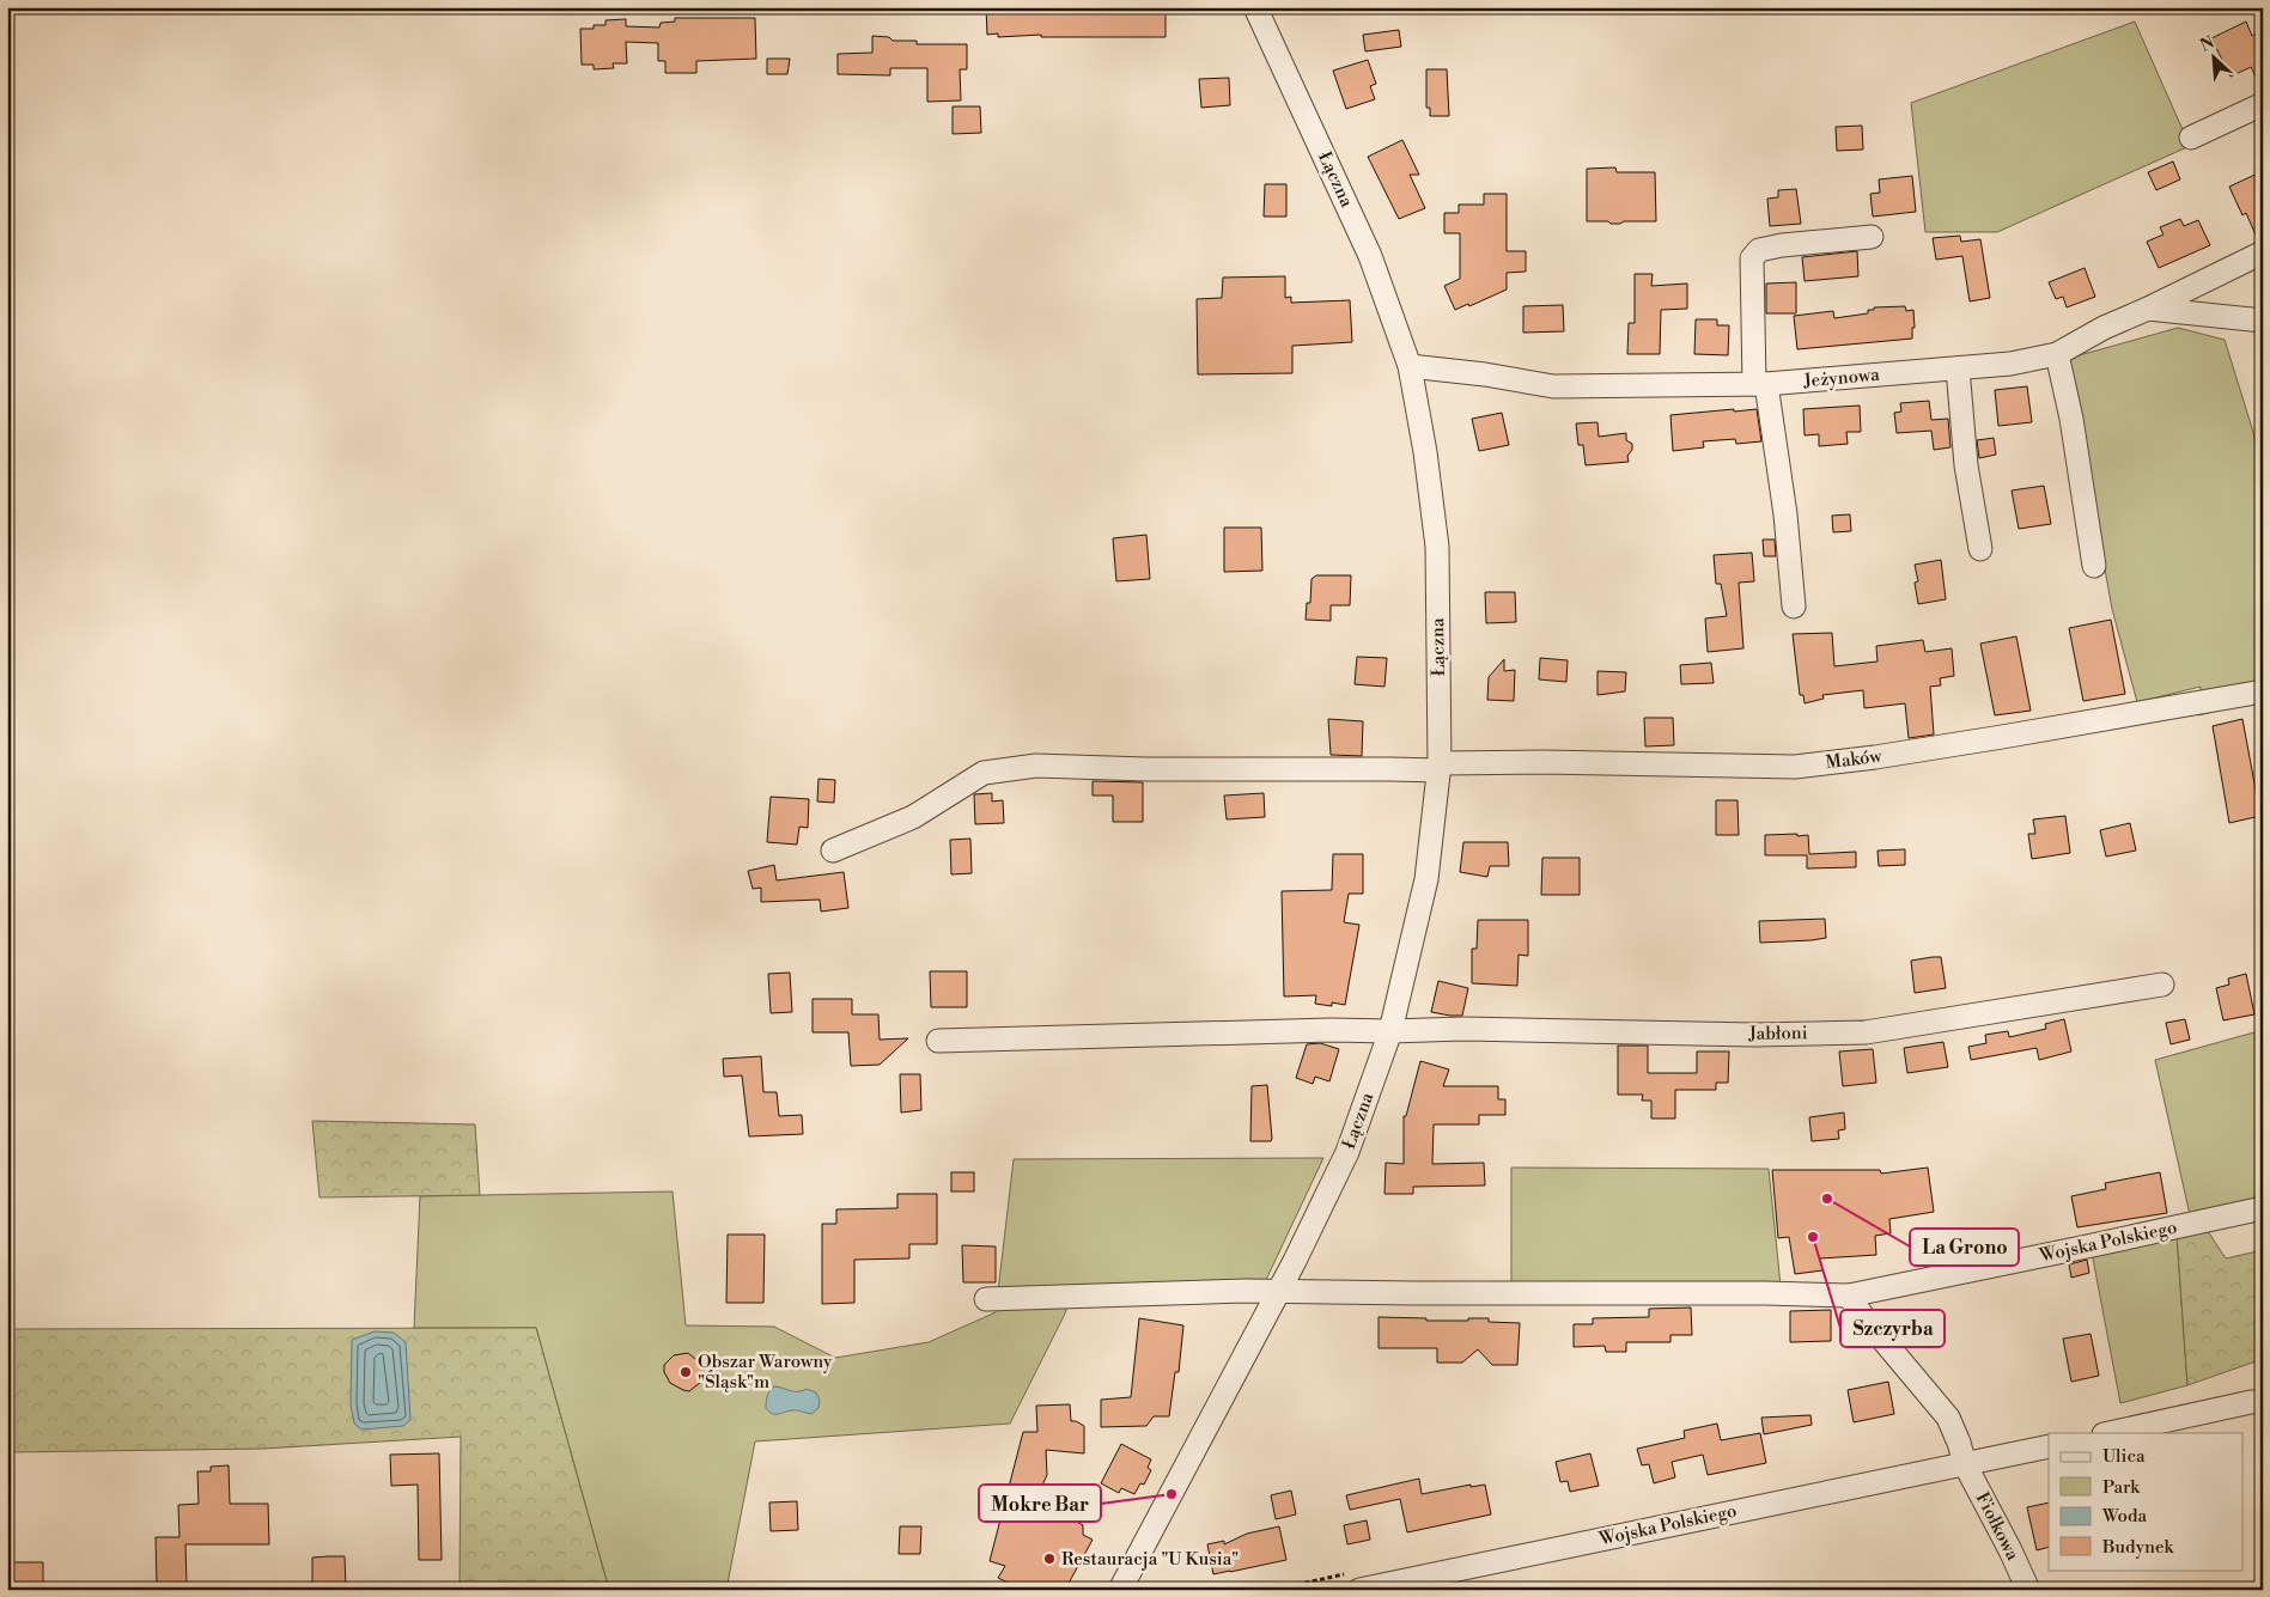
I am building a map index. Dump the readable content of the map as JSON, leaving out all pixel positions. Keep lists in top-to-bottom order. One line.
{"streets":{"street":["Łączna","Jeżynowa","Maków","Jabłoni","Wojska Polskiego","Fiołkowa"]},"crossings":[["Łączna","Jeżynowa"],["Łączna","Maków"],["Łączna","Jabłoni"],["Łączna","Wojska Polskiego"],["Wojska Polskiego","Fiołkowa"]],"places":["La Grono","Szczyrba","Obszar Warowny \"Śląsk\"m","Mokre Bar","Restauracja \"U Kusia\""],"legend":["Ulica","Park","Woda","Budynek"],"north":"top left"}
